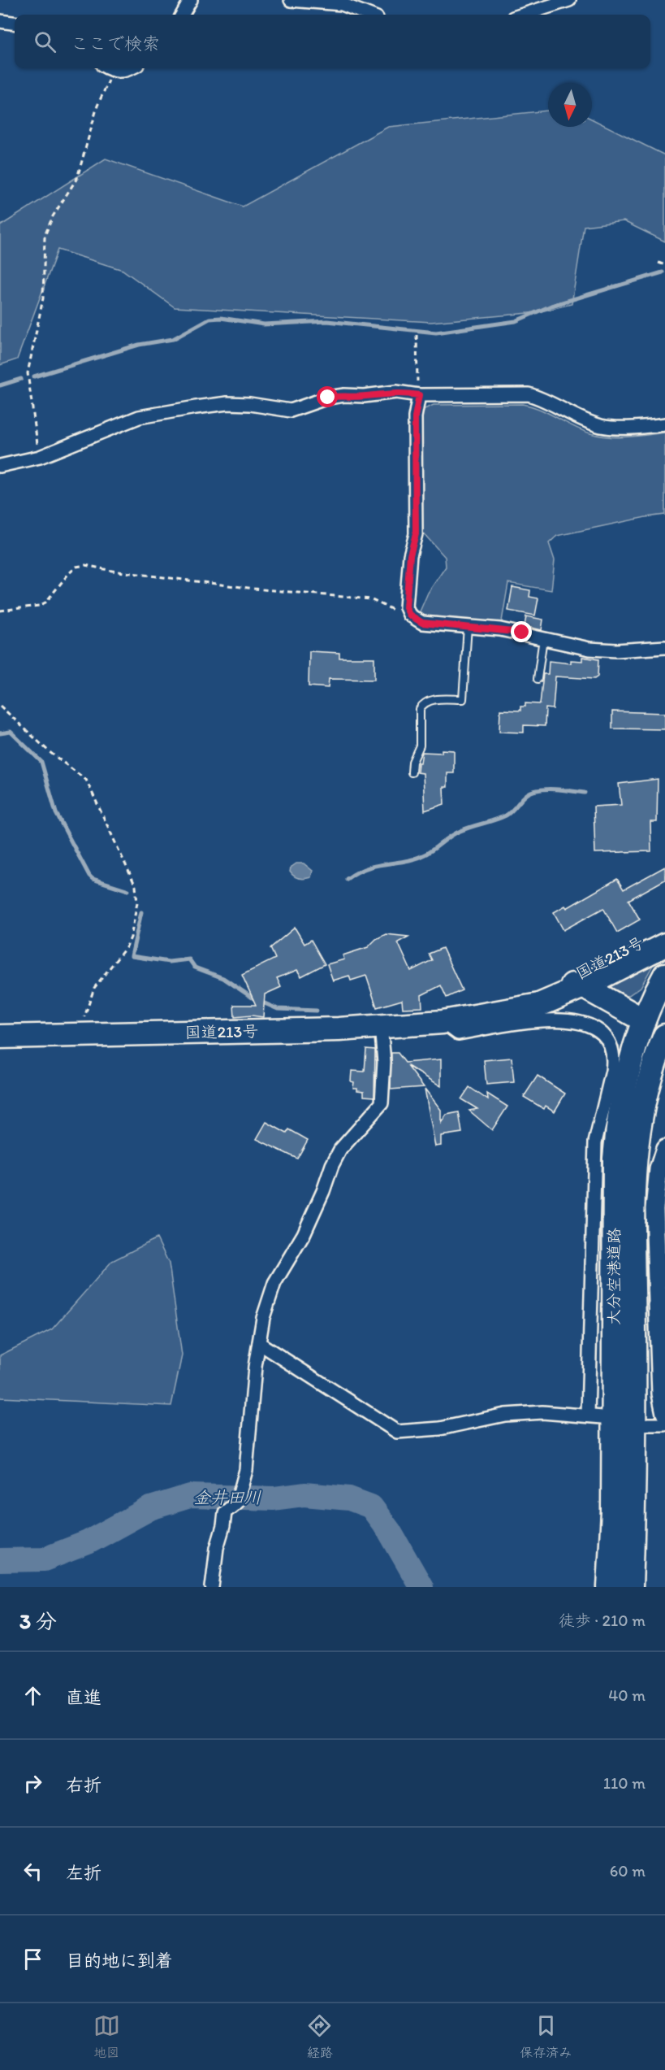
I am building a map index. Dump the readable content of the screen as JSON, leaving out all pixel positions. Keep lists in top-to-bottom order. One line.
{"streets":{"highway":["国道213号","大分空港道路"]},"water":["金井田川"],"north":"bottom","page":{"search":"ここで検索","heading":["3 分","徒歩 · 210 m"],"list":[["直進","40 m"],["右折","110 m"],["左折","60 m"],"目的地に到着"],"nav":["地図","経路","保存済み"]}}
